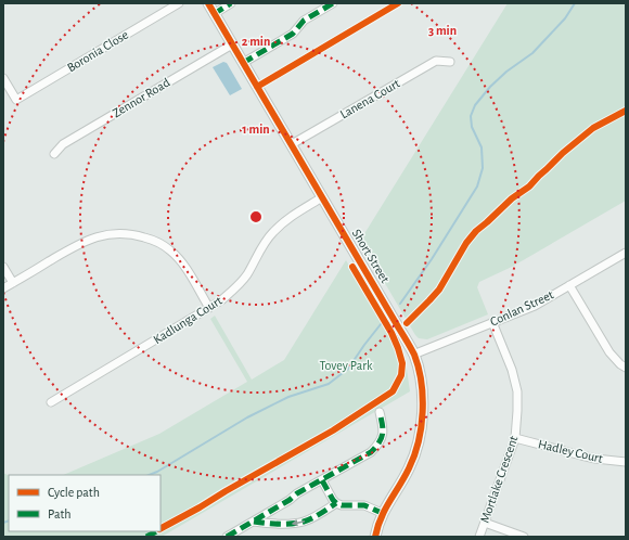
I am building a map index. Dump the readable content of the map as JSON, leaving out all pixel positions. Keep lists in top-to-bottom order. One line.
{"streets":{"street":["Boronia Close","Zennor Road","Lanena Court","Short Street","Conlan Street","Kadlunga Court","Hadley Court","Mortlake Crescent"]},"crossings":[["Zennor Road","Short Street"],["Lanena Court","Short Street"],["Short Street","Conlan Street"],["Short Street","Kadlunga Court"],["Conlan Street","Mortlake Crescent"],["Hadley Court","Mortlake Crescent"]],"parks":["Tovey Park"],"legend":["Cycle path","Path"],"rings":["3 min","2 min","1 min"]}
